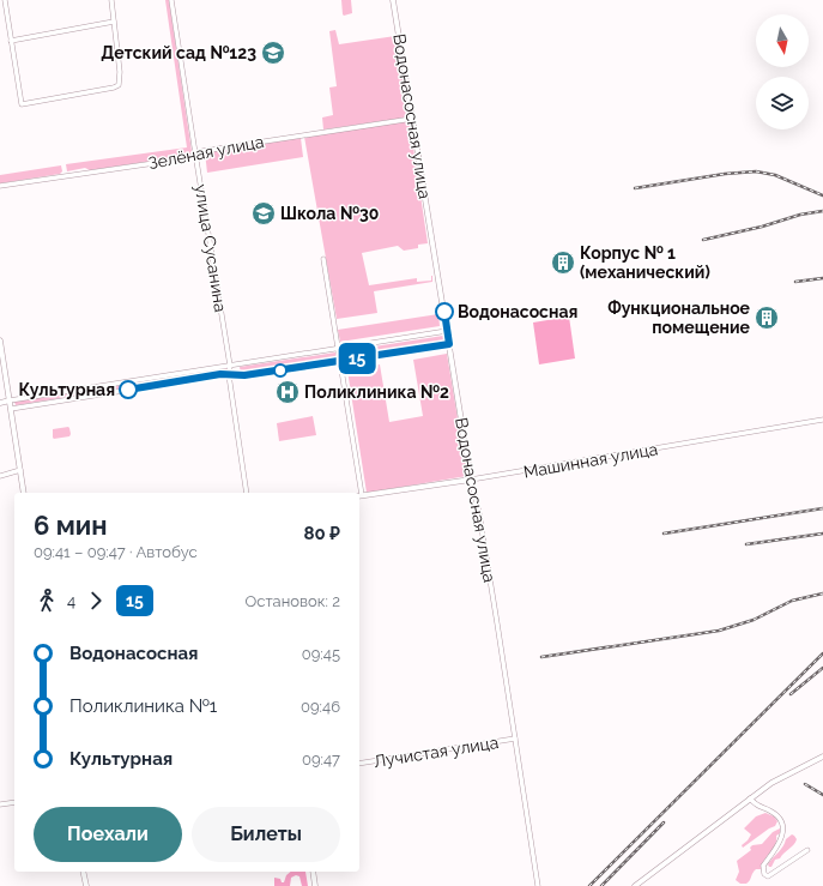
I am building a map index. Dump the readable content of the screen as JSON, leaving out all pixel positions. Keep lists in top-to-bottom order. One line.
{"streets":{"street":["Водонасосная улица","Зелёная улица","улица Сусанина","Машинная улица","Лучистая улица"]},"crossings":[["Водонасосная улица","Зелёная улица"],["Водонасосная улица","Машинная улица"],["Водонасосная улица","Лучистая улица"],["Зелёная улица","улица Сусанина"]],"places":{"school or university":["Детский сад №123","Школа №30"],"building":["Корпус № 1 (механический)","Функциональное помещение"],"other":["Водонасосная","Культурная"],"hospital":["Поликлиника №2"]},"lines":["bus line 15"],"north":"bottom","page":{"on_map":"15","heading":["6 мин","09:41 – 09:47 · Автобус","80 ₽"],"legs":["4","15","Остановок: 2"],"list":[{"name":"Водонасосная","value":"09:45"},{"name":"Поликлиника №1","value":"09:46"},{"name":"Культурная","value":"09:47"}],"buttons":["Поехали","Билеты"]}}
